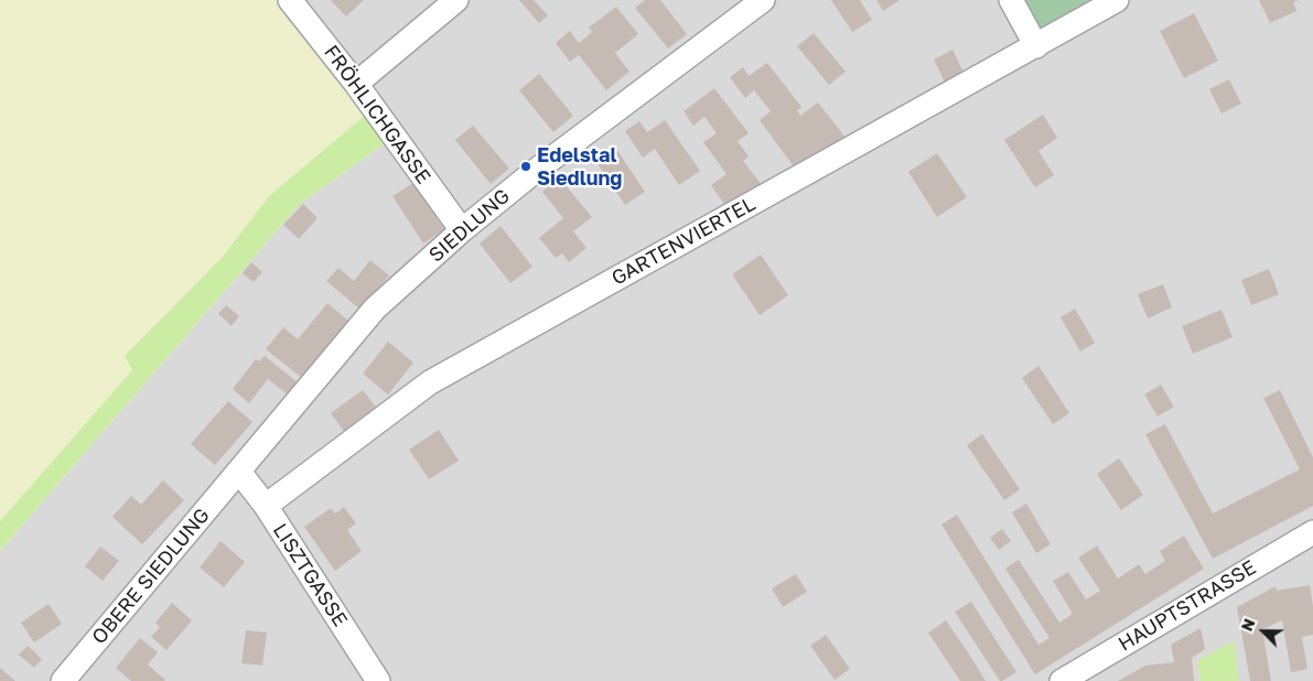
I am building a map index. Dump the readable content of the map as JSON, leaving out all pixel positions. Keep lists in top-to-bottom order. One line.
{"streets":{"street":["FRÖHLICHGASSE","SIEDLUNG","GARTENVIERTEL","LISZTGASSE","OBERE SIEDLUNG","HAUPTSTRASSE"]},"crossings":[["FRÖHLICHGASSE","SIEDLUNG"],["SIEDLUNG","LISZTGASSE"],["SIEDLUNG","OBERE SIEDLUNG"],["GARTENVIERTEL","LISZTGASSE"],["LISZTGASSE","OBERE SIEDLUNG"]],"places":["Edelstal Siedlung"],"north":"top left"}
